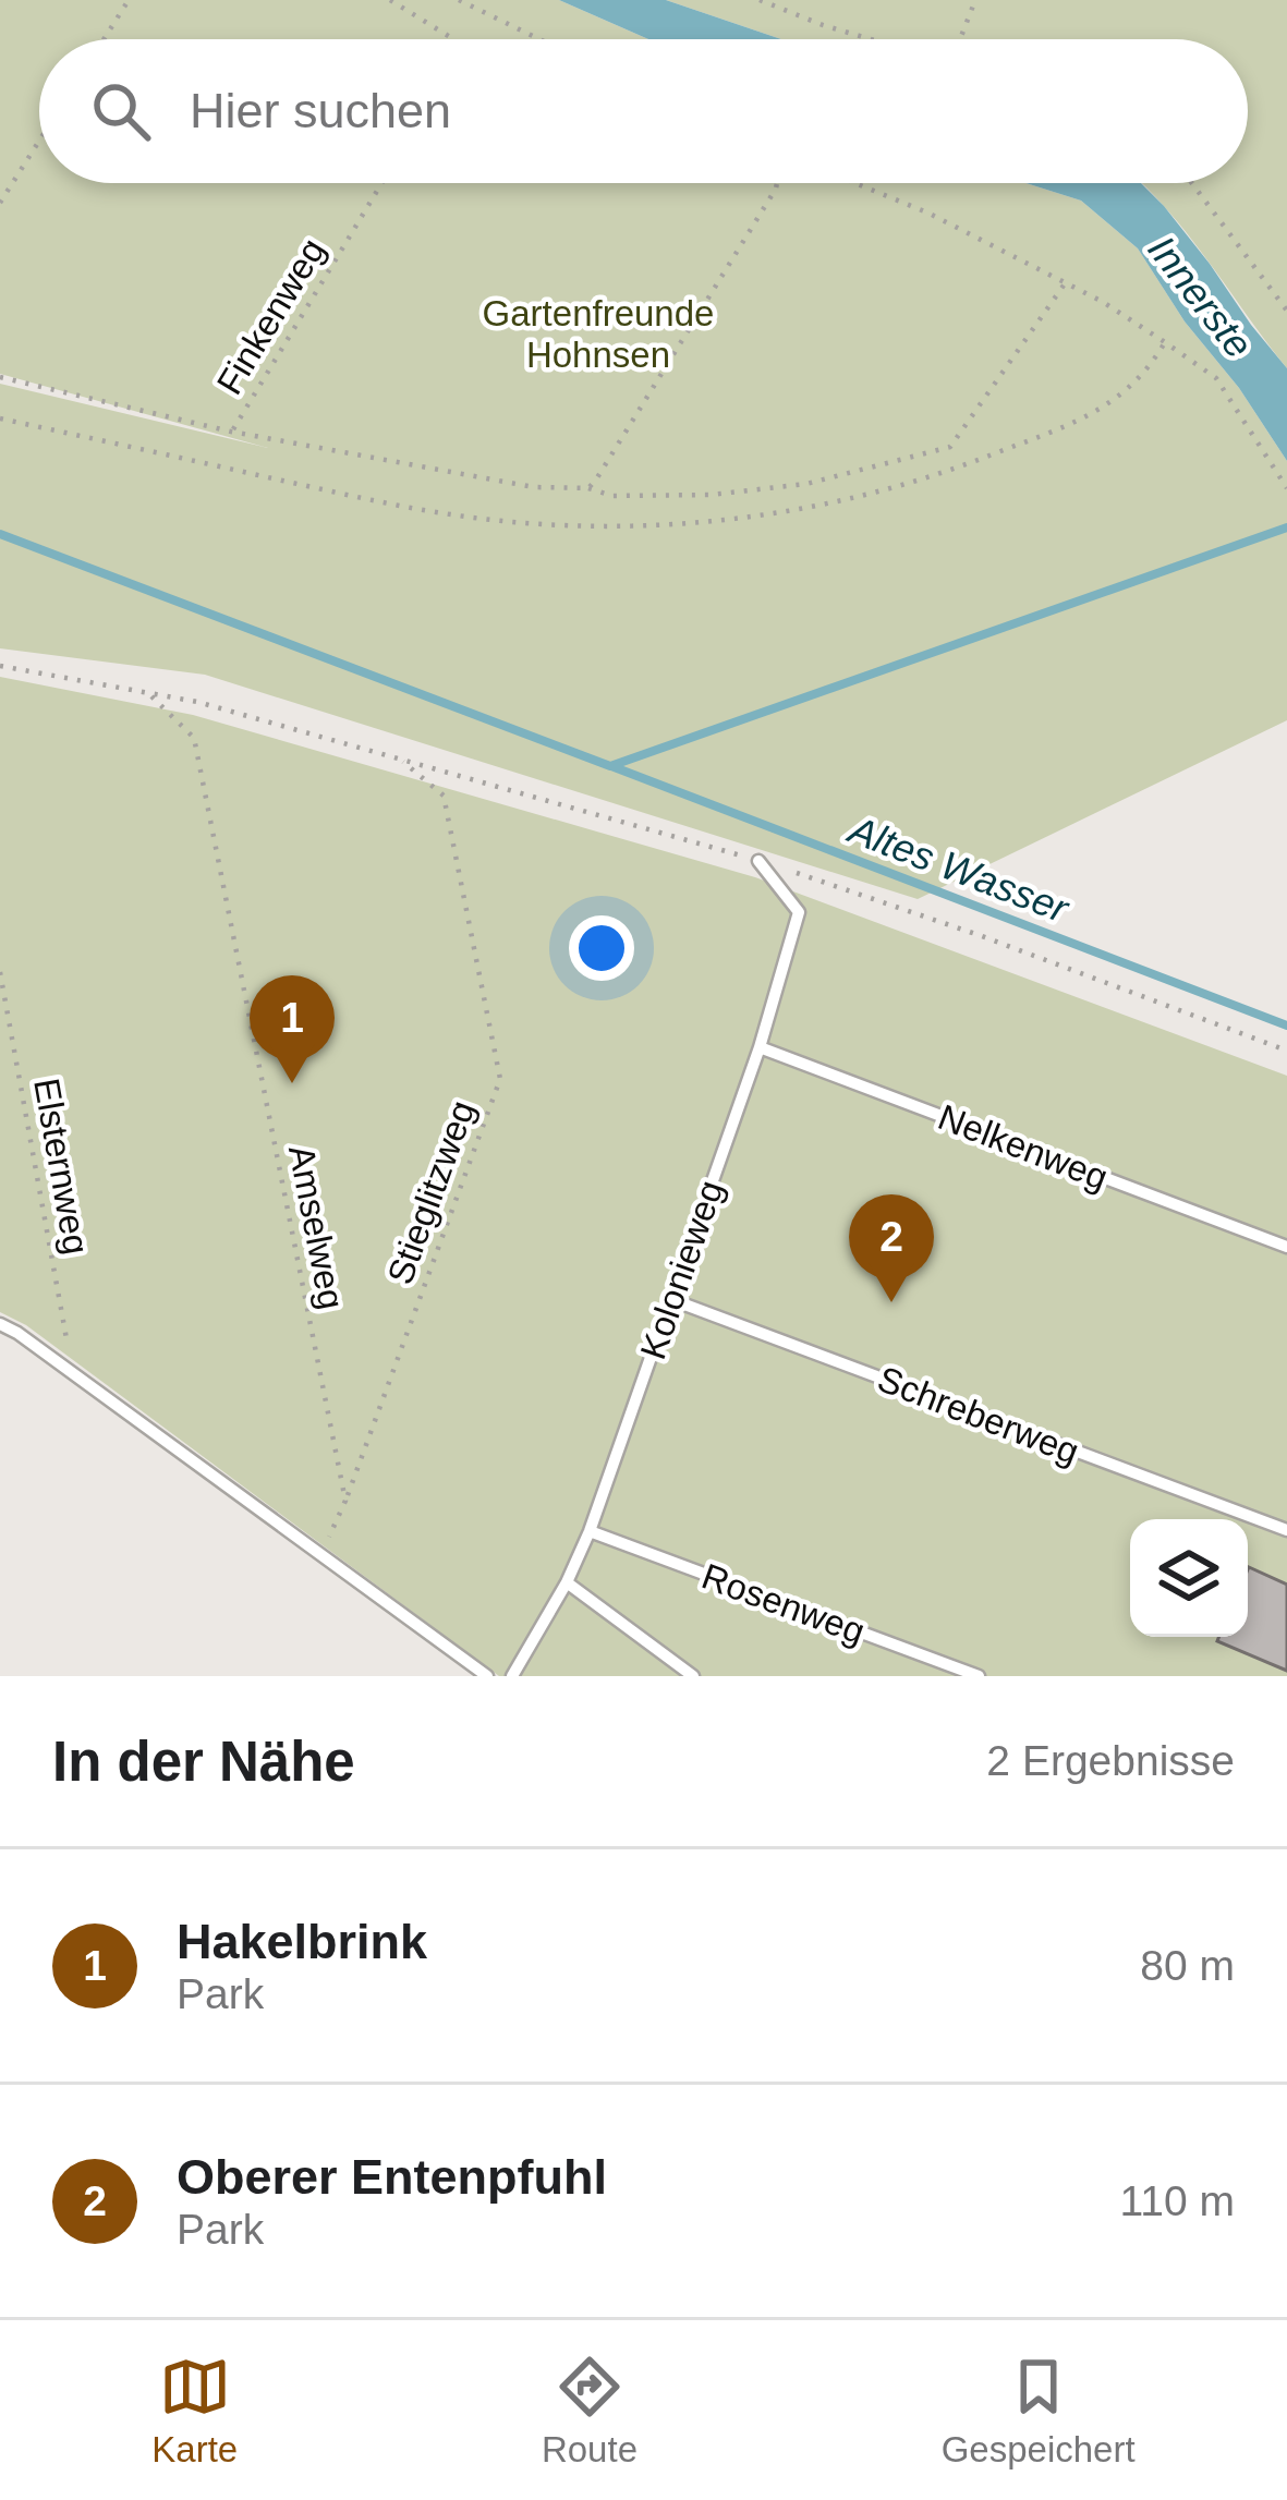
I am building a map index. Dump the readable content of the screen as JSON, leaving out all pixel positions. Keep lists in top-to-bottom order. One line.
{"streets":{"lane":["Nelkenweg","Kolonieweg","Schreberweg","Rosenweg"],"path":["Finkenweg","Elsternweg","Stieglitzweg","Amselweg"]},"crossings":[["Nelkenweg","Kolonieweg"],["Stieglitzweg","Amselweg"],["Kolonieweg","Schreberweg"],["Kolonieweg","Rosenweg"]],"water":["Innerste","Altes Wasser"],"parks":["Gartenfreunde Hohnsen"],"page":{"search":"Hier suchen","pins":["1","2"],"heading":["In der Nähe","2 Ergebnisse"],"list":[{"mark":"1","name":"Hakelbrink","note":"Park","value":"80 m"},{"mark":"2","name":"Oberer Entenpfuhl","note":"Park","value":"110 m"}],"nav":["Karte","Route","Gespeichert"]}}
